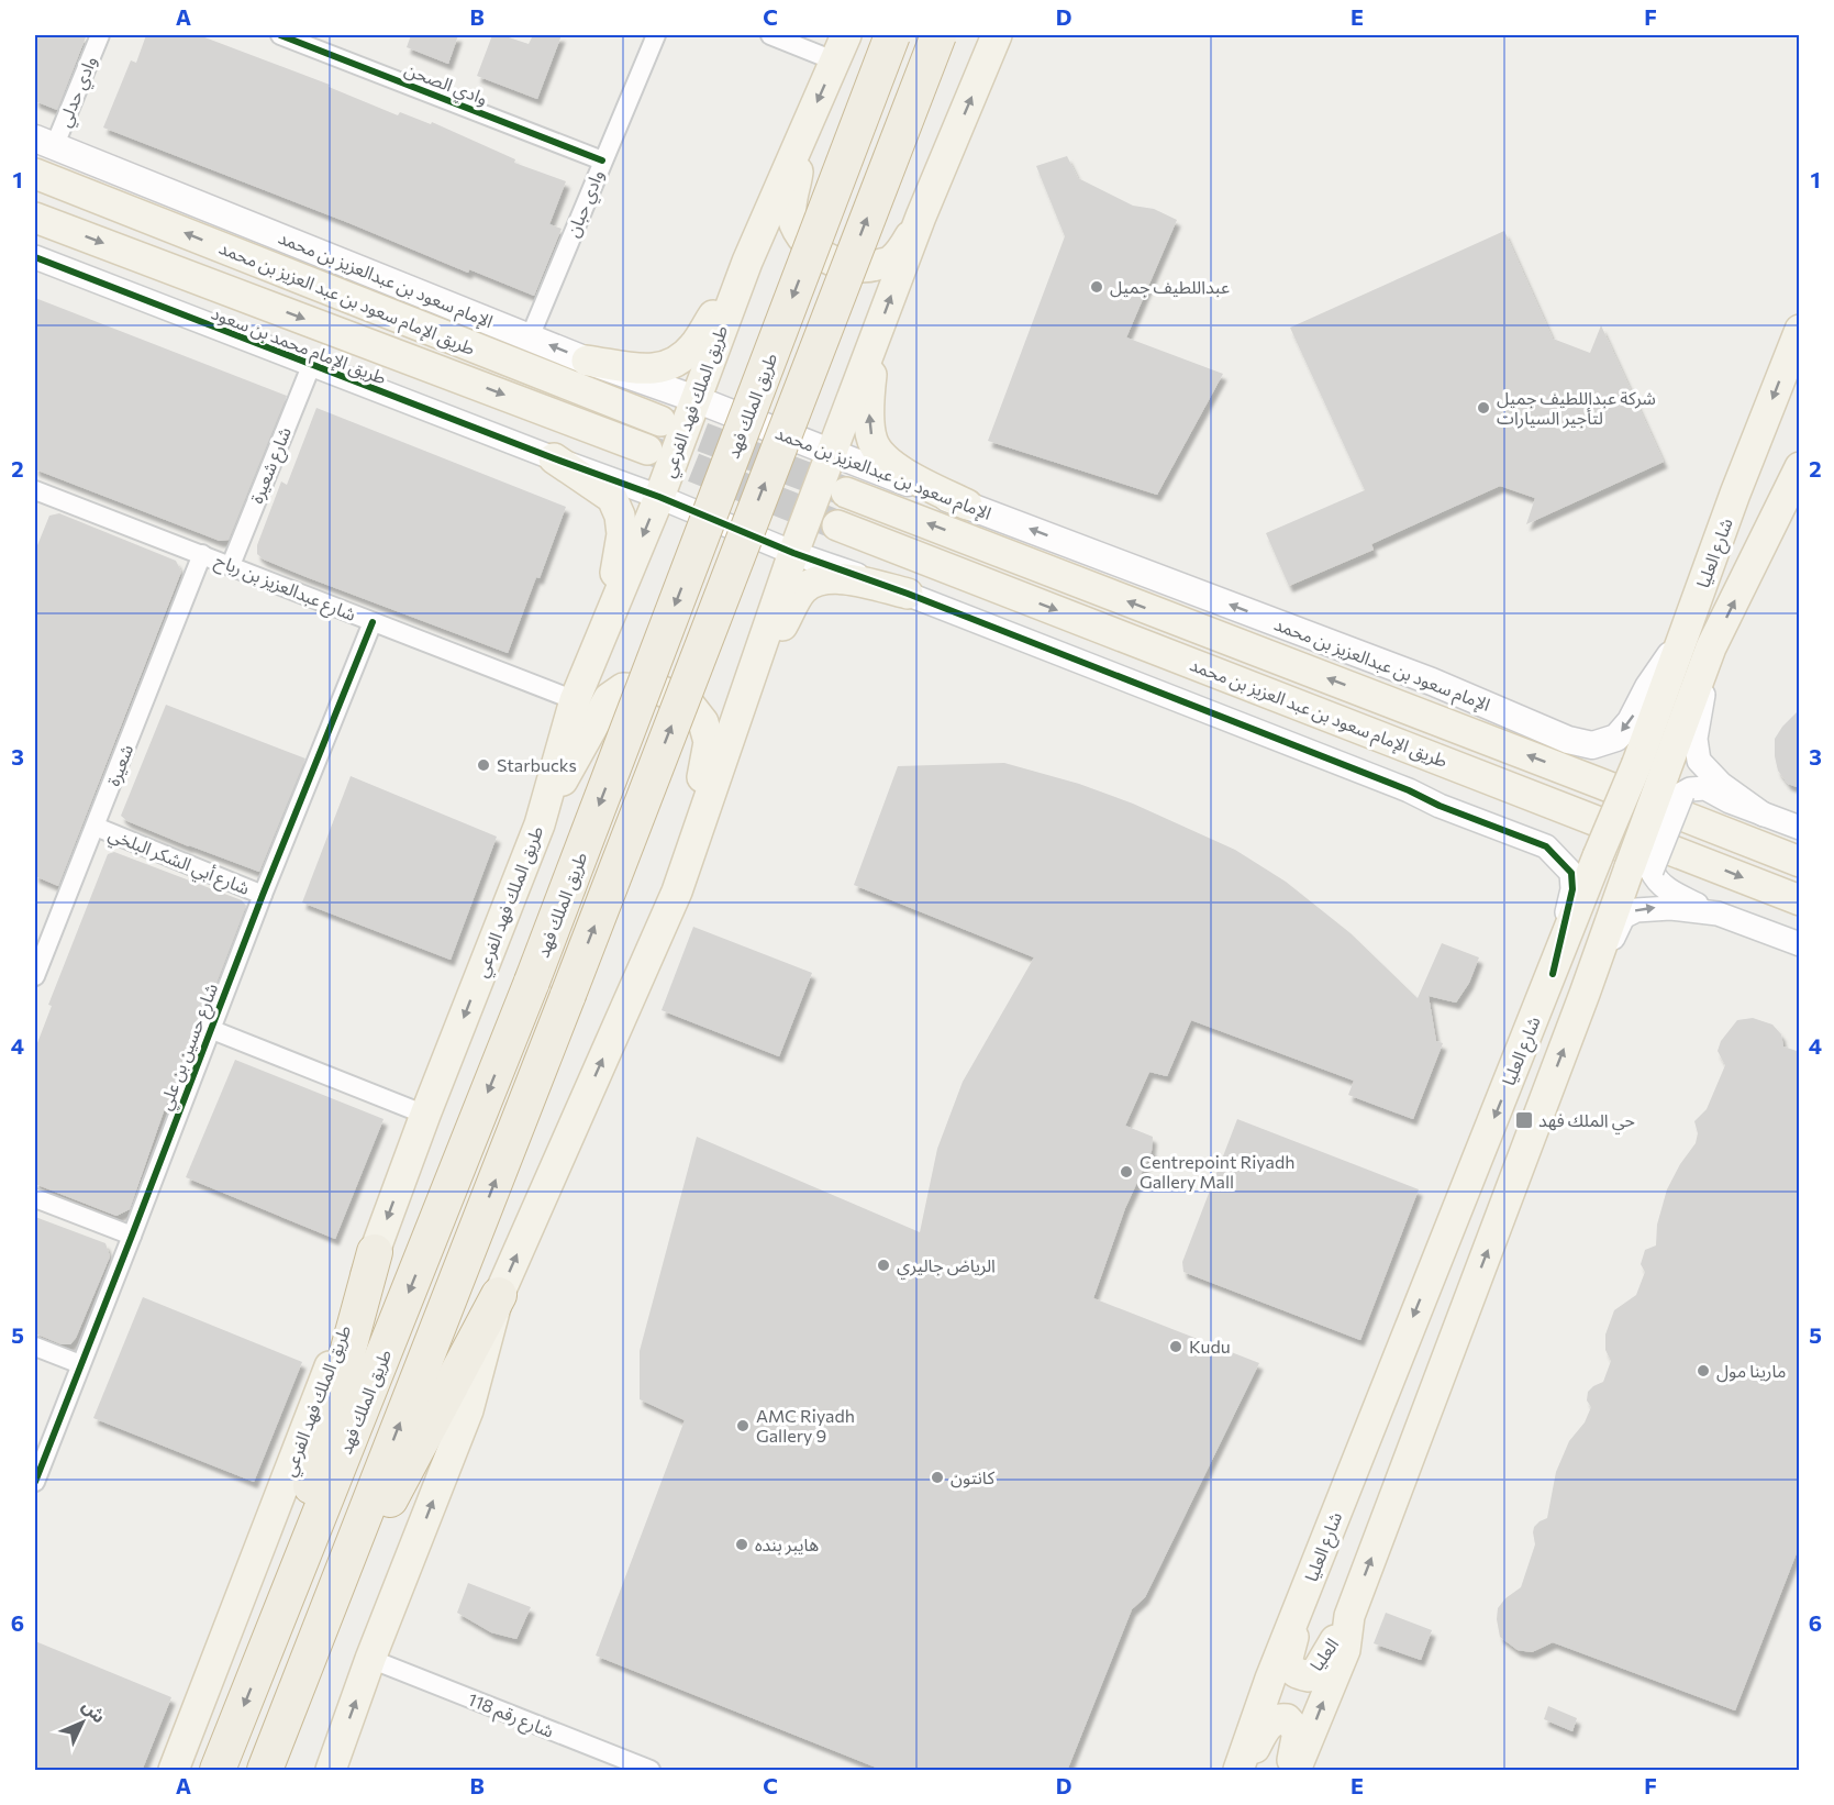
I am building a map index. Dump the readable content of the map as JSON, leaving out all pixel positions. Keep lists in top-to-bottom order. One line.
{"streets":{"highway":["طريق الملك فهد"],"main road":["الإمام سعود بن عبدالعزيز بن محمد","طريق الإمام سعود بن عبد العزيز بن محمد","طريق الملك فهد الفرعي","شارع العليا","العليا"],"street":["وادي الصحن","وادي حدلي","وادي حبان","طريق الإمام محمد بن سعود","شارع شعيرة","شارع عبدالعزيز بن رباح","شعيرة","شارع أبي الشكر البلخي","شارع حسين بن علي","شارع رقم 118"]},"crossings":[["وادي الصحن","وادي حبان"],["وادي حدلي","الإمام سعود بن عبدالعزيز بن محمد"],["وادي حبان","الإمام سعود بن عبدالعزيز بن محمد"],["الإمام سعود بن عبدالعزيز بن محمد","طريق الملك فهد الفرعي"],["الإمام سعود بن عبدالعزيز بن محمد","شارع العليا"],["طريق الإمام محمد بن سعود","طريق الملك فهد الفرعي"],["طريق الإمام محمد بن سعود","شارع شعيرة"],["طريق الإمام محمد بن سعود","شارع العليا"],["طريق الملك فهد الفرعي","شارع عبدالعزيز بن رباح"],["شارع شعيرة","شارع عبدالعزيز بن رباح"],["شارع العليا","العليا"],["شارع عبدالعزيز بن رباح","شعيرة"],["شارع عبدالعزيز بن رباح","شارع حسين بن علي"],["شعيرة","شارع أبي الشكر البلخي"],["شارع أبي الشكر البلخي","شارع حسين بن علي"]],"one_way":["الإمام سعود بن عبدالعزيز بن محمد"],"places":{"other":["عبداللطيف جميل","شركة عبداللطيف جميل لتأجير السيارات","Starbucks","Centrepoint Riyadh Gallery Mall","الرياض جاليري","Kudu","مارينا مول","AMC Riyadh Gallery 9","كانتون","هايبر بنده"],"transit":["حي الملك فهد"]},"north":"top right","grid":{"columns":["A","B","C","D","E","F"],"rows":["1","2","3","4","5","6"]}}
